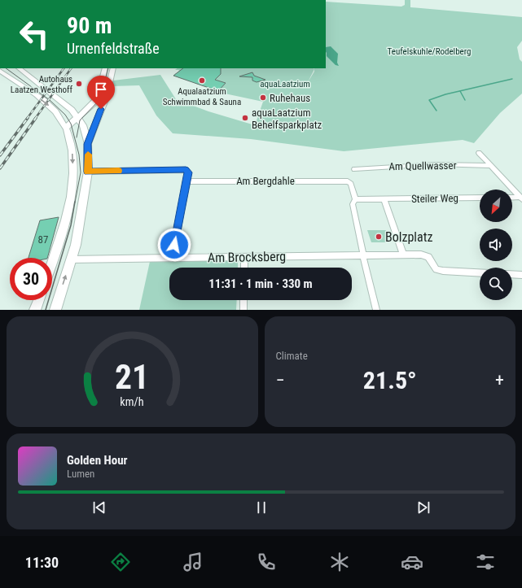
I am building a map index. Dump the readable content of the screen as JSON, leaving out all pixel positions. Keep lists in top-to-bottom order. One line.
{"streets":{"street":["Am Quellwasser","Am Bergdahle","Steiler Weg","Am Brocksberg"]},"crossings":[["Am Bergdahle","Steiler Weg"]],"parks":["Teufelskuhle/Rodelberg","aquaLaatzium"],"places":["Aqualaatzium Schwimmbad & Sauna","Autohaus Laatzen Westhoff","Ruhehaus","aquaLaatzium Behelfsparkplatz","Bolzplatz"],"house_numbers":["87"],"north":"bottom left","page":{"turn":["90 m","Urnenfeldstraße"],"limit":"30","trip":"11:31 · 1 min · 330 m","tile":"Climate","heat":["−","21.5°","+"],"song":["Golden Hour","Lumen"],"tabs":"11:30","gauge":["21","km/h"]}}
